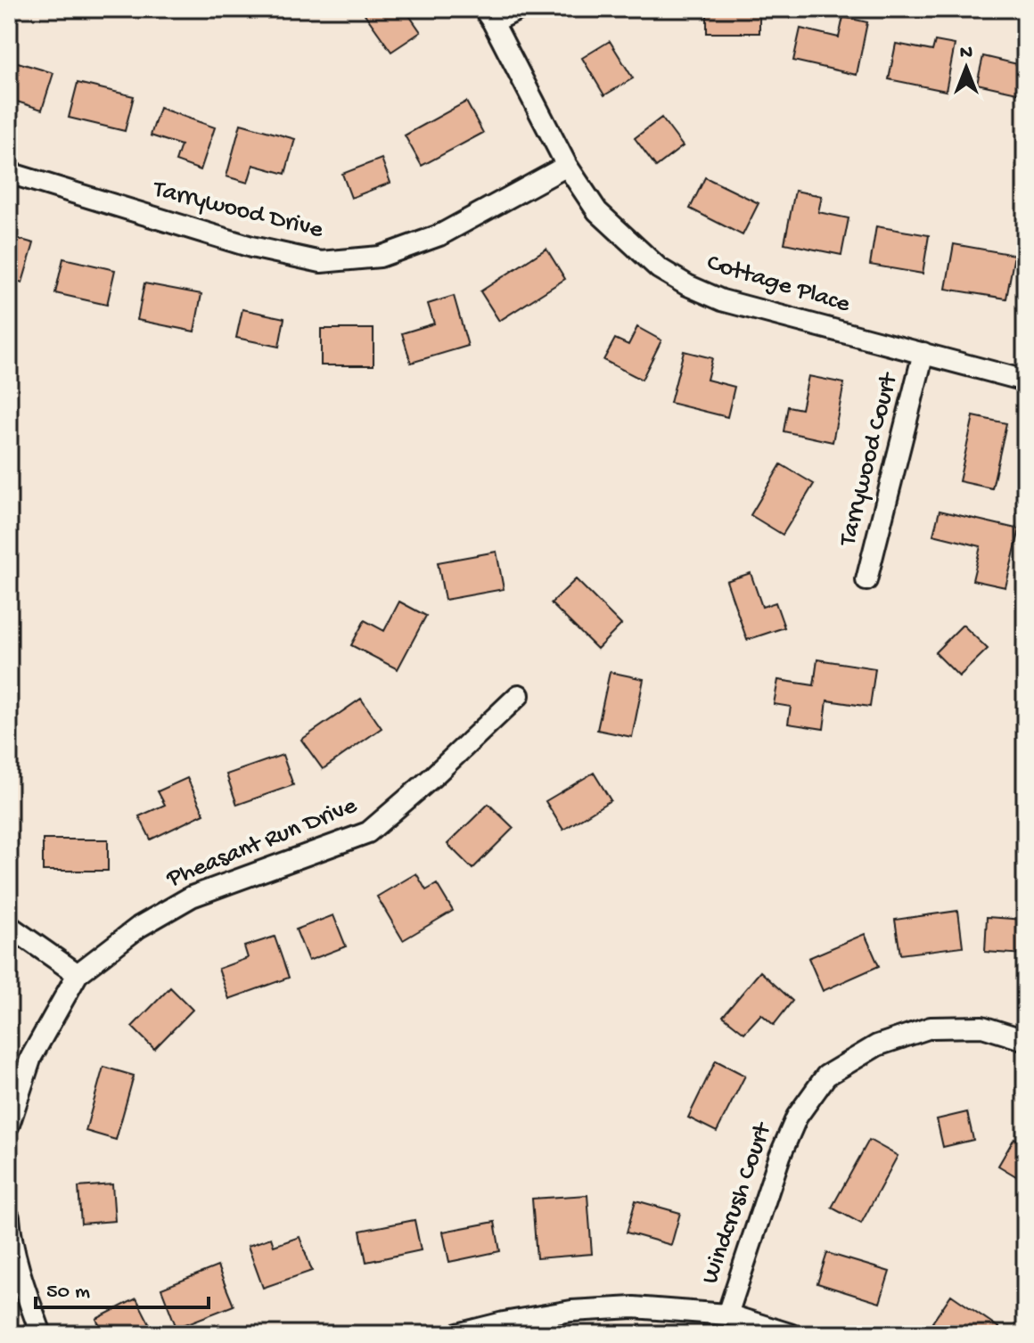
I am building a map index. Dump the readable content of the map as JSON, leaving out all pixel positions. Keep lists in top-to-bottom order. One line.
{"streets":{"street":["Tarrywood Drive","Cottage Place","Tarrywood Court","Pheasant Run Drive","Windcrush Court"]},"crossings":[["Tarrywood Drive","Cottage Place"],["Cottage Place","Tarrywood Court"]],"scale_bar":"50 m","north":"top"}
